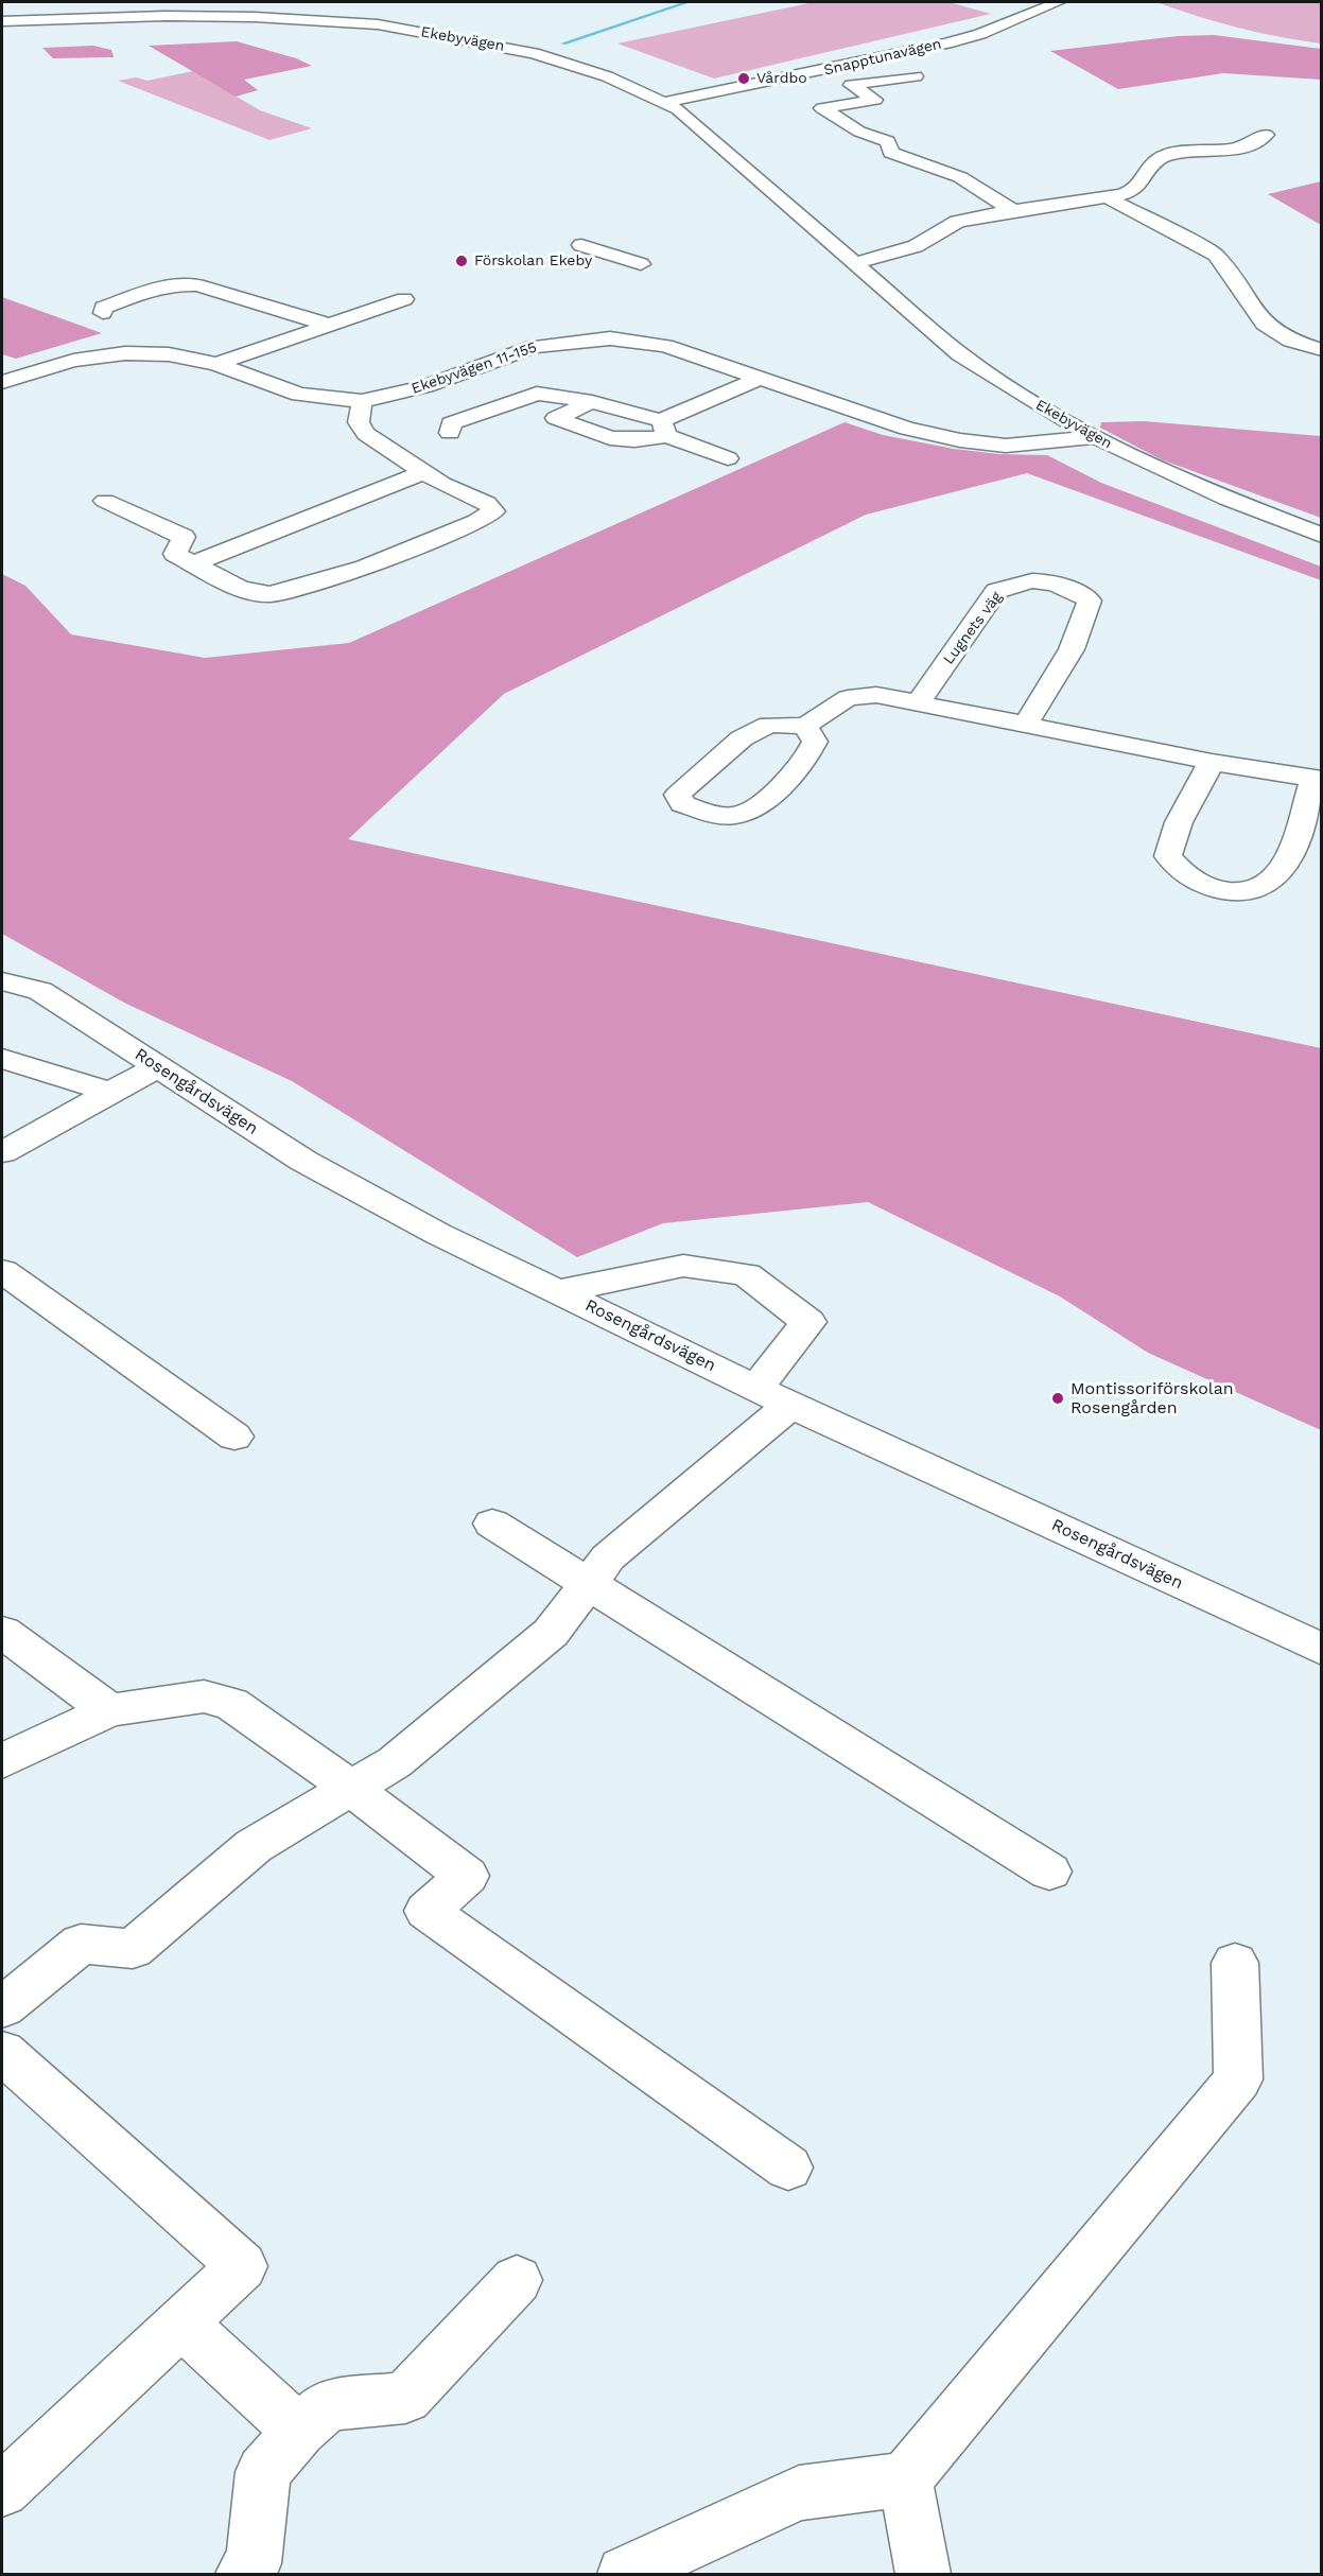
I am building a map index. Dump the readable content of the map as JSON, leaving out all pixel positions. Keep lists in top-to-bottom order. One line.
{"streets":{"street":["Ekebyvägen","Snapptunavägen","Ekebyvägen 11-155","Lugnets väg","Rosengårdsvägen"]},"crossings":[["Ekebyvägen","Snapptunavägen"],["Ekebyvägen","Ekebyvägen 11-155"]],"places":["Vårdbo","Förskolan Ekeby","Montissoriförskolan Rosengården"]}
